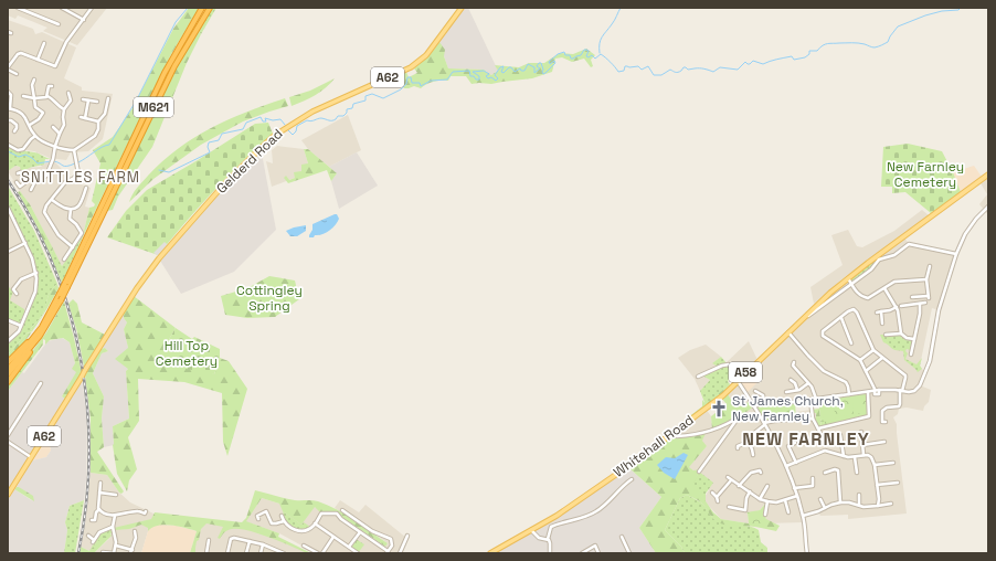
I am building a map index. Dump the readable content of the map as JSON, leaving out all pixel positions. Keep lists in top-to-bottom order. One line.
{"streets":{"highway":["M621"],"main road":["A62","Gelderd Road","A58","Whitehall Road"]},"crossings":[["A62","Gelderd Road"]],"districts":["SNITTLES FARM","NEW FARNLEY"],"parks":["New Farnley Cemetery","Cottingley Spring","Hill Top Cemetery"],"places":{"church":["St James Church, New Farnley"]}}
